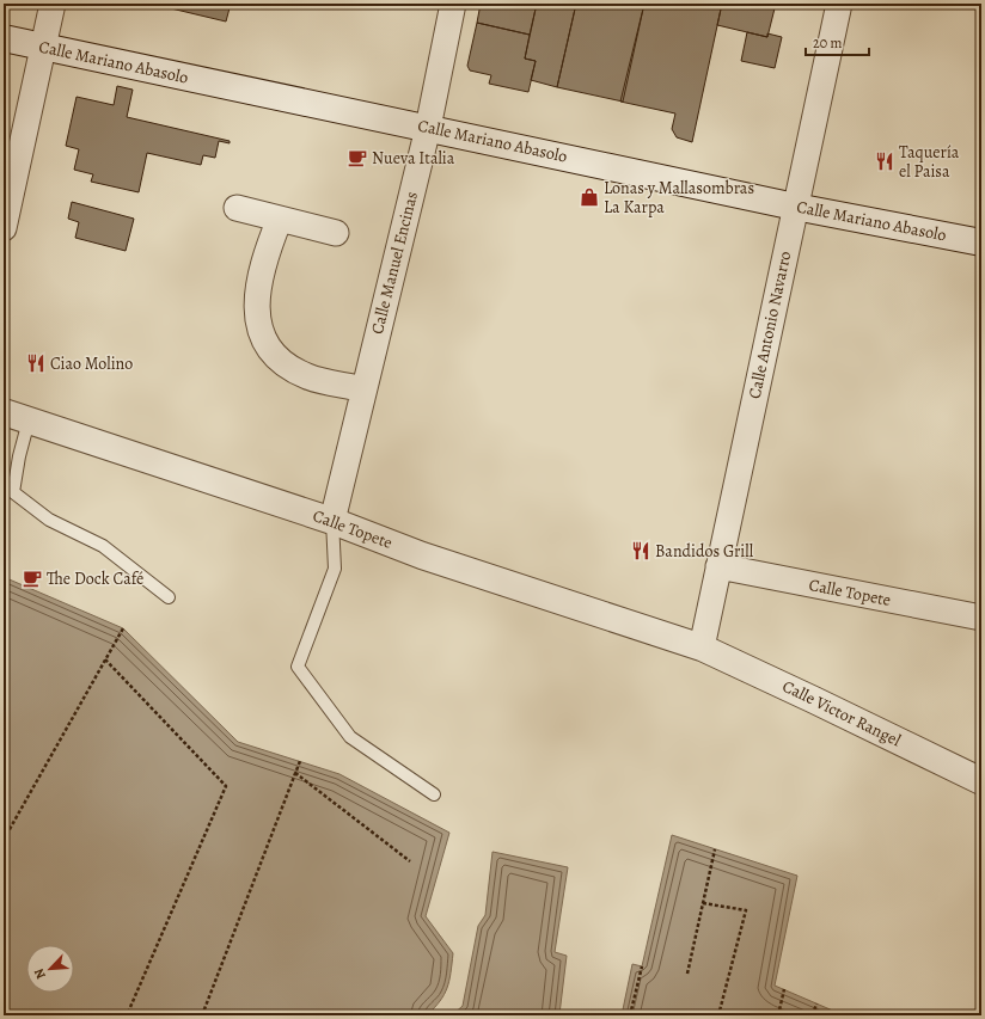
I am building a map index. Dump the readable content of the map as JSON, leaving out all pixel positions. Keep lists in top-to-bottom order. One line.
{"streets":{"street":["Calle Mariano Abasolo","Calle Manuel Encinas","Calle Antonio Navarro","Calle Topete","Calle Victor Rangel"]},"crossings":[["Calle Mariano Abasolo","Calle Manuel Encinas"],["Calle Mariano Abasolo","Calle Antonio Navarro"],["Calle Manuel Encinas","Calle Topete"],["Calle Antonio Navarro","Calle Topete"],["Calle Antonio Navarro","Calle Victor Rangel"],["Calle Topete","Calle Victor Rangel"]],"places":{"cafe":["Nueva Italia","The Dock Café"],"restaurant":["Taquería el Paisa","Ciao Molino","Bandidos Grill"],"shop":["Lonas y Mallasombras La Karpa"]},"scale_bar":"20 m","north":"bottom left"}
